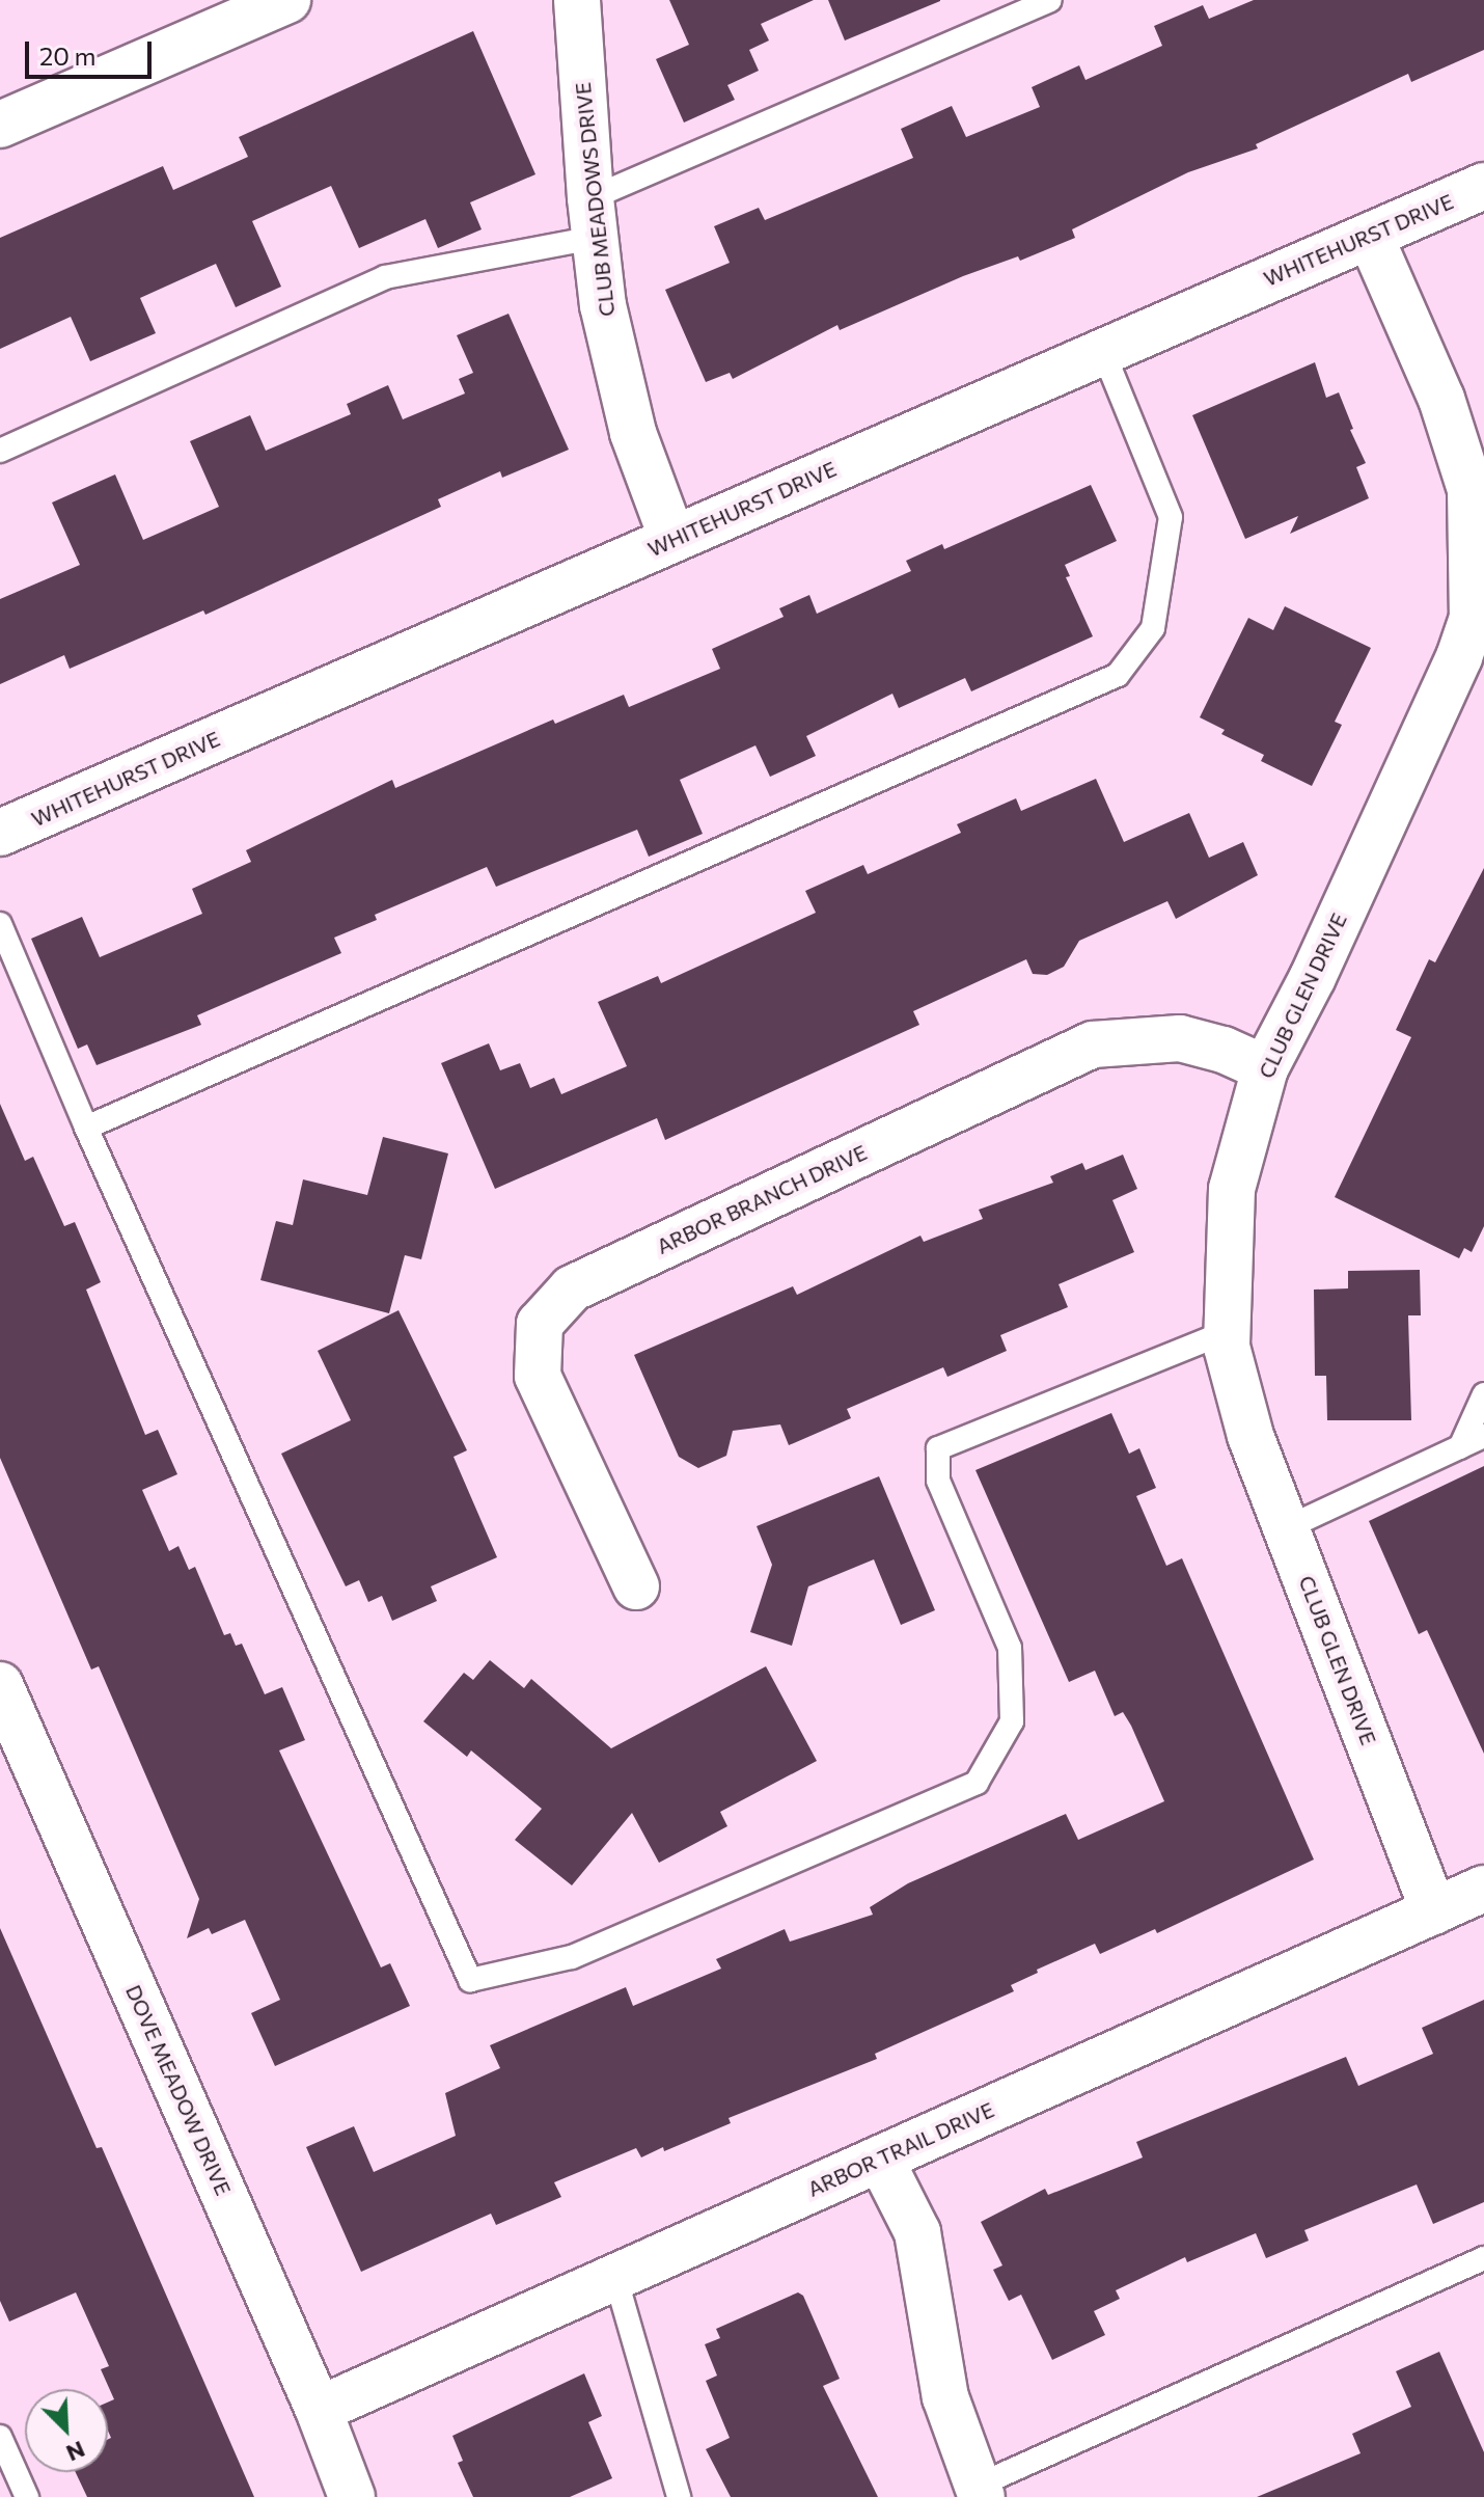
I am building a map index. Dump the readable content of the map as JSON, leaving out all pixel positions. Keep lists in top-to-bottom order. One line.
{"streets":{"street":["CLUB MEADOWS DRIVE","WHITEHURST DRIVE","CLUB GLEN DRIVE","ARBOR BRANCH DRIVE","DOVE MEADOW DRIVE","ARBOR TRAIL DRIVE"]},"crossings":[["CLUB MEADOWS DRIVE","WHITEHURST DRIVE"],["WHITEHURST DRIVE","CLUB GLEN DRIVE"],["CLUB GLEN DRIVE","ARBOR BRANCH DRIVE"],["CLUB GLEN DRIVE","ARBOR TRAIL DRIVE"],["DOVE MEADOW DRIVE","ARBOR TRAIL DRIVE"]],"scale_bar":"20 m","north":"bottom right"}
